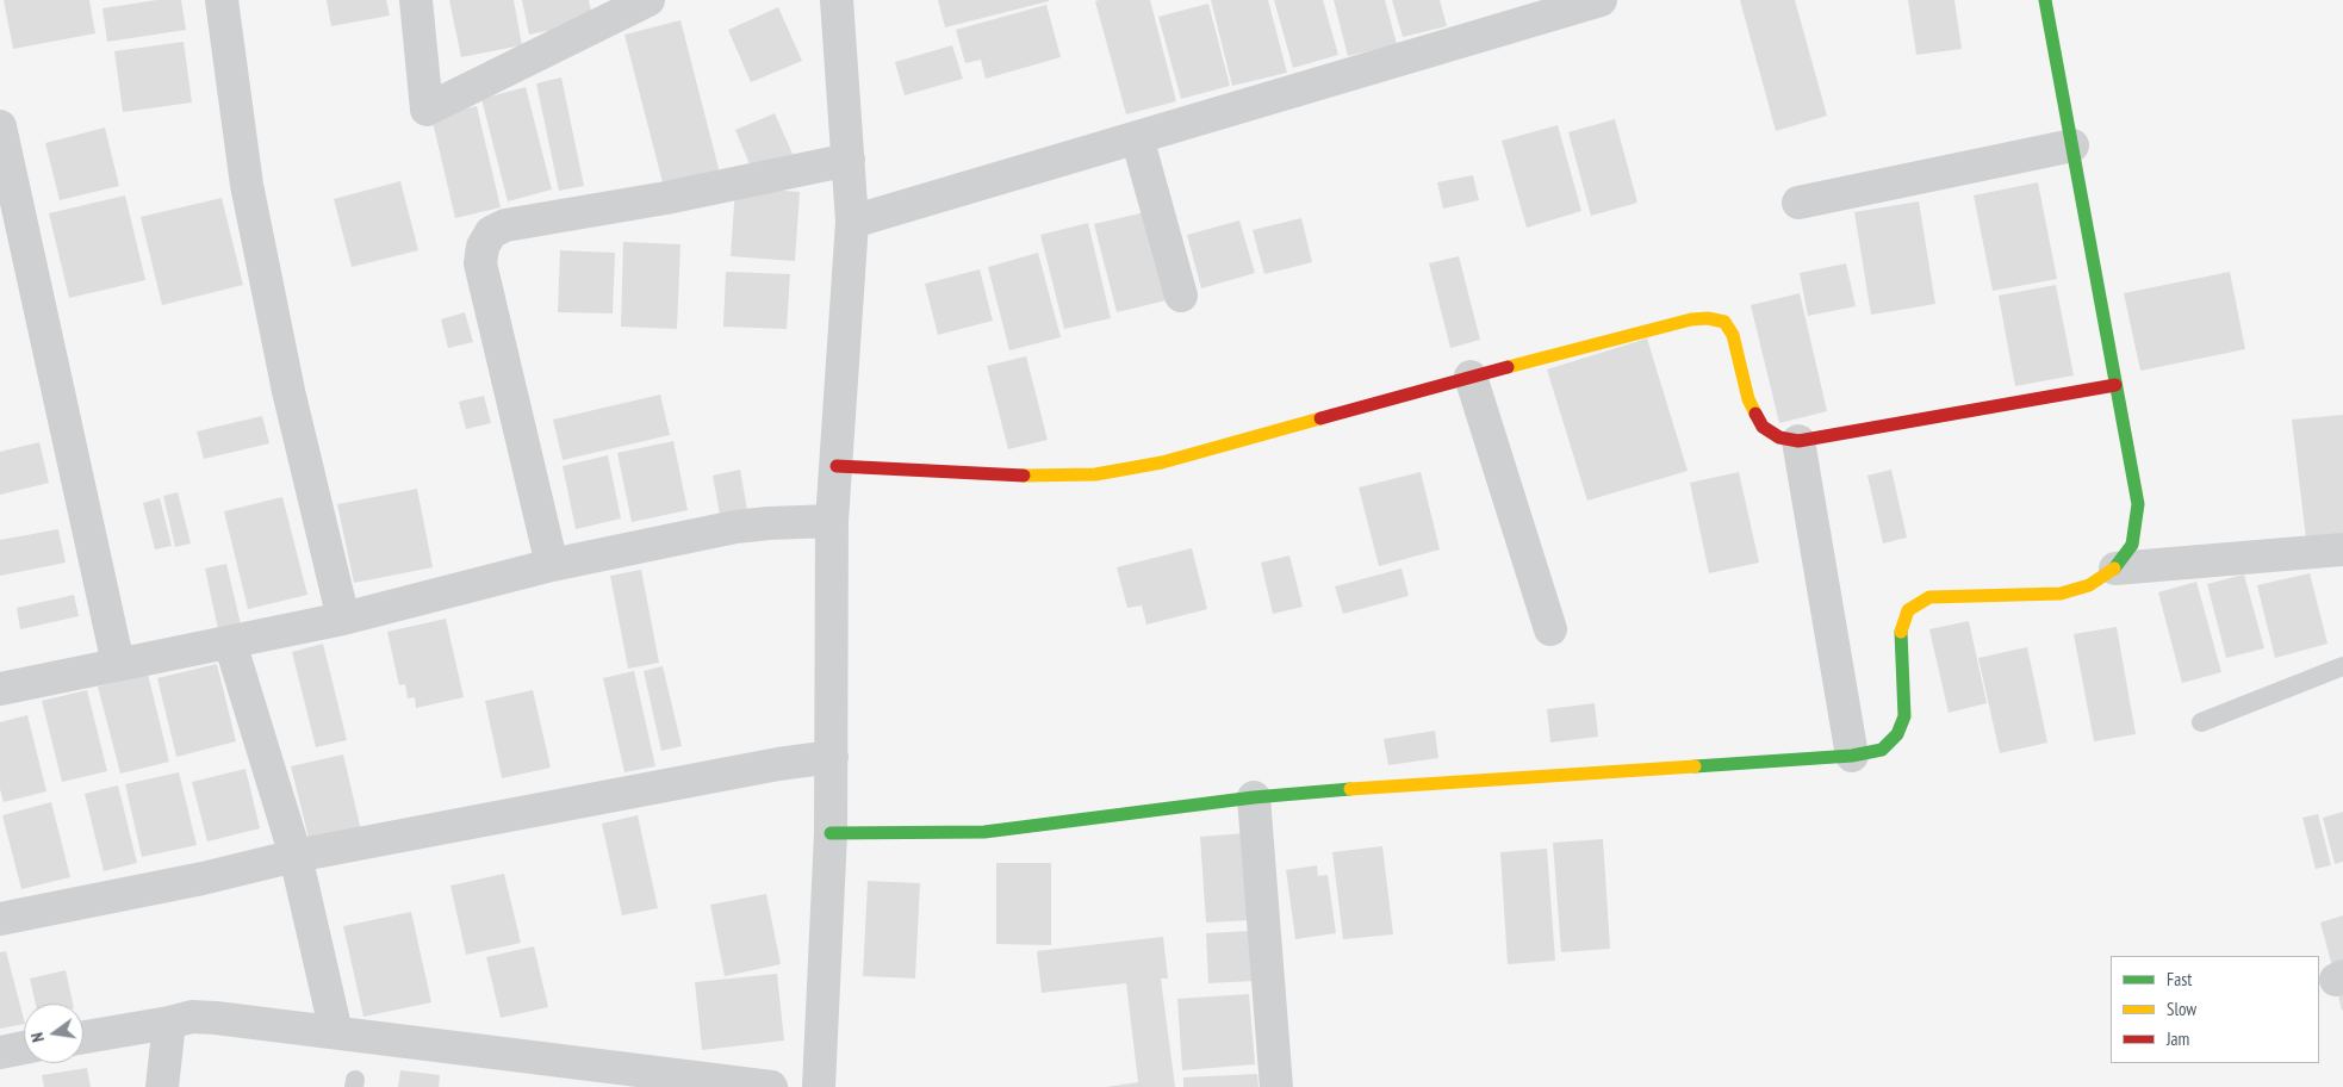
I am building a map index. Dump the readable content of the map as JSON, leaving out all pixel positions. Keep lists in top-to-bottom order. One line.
{"legend":["Fast","Slow","Jam"],"north":"left"}
